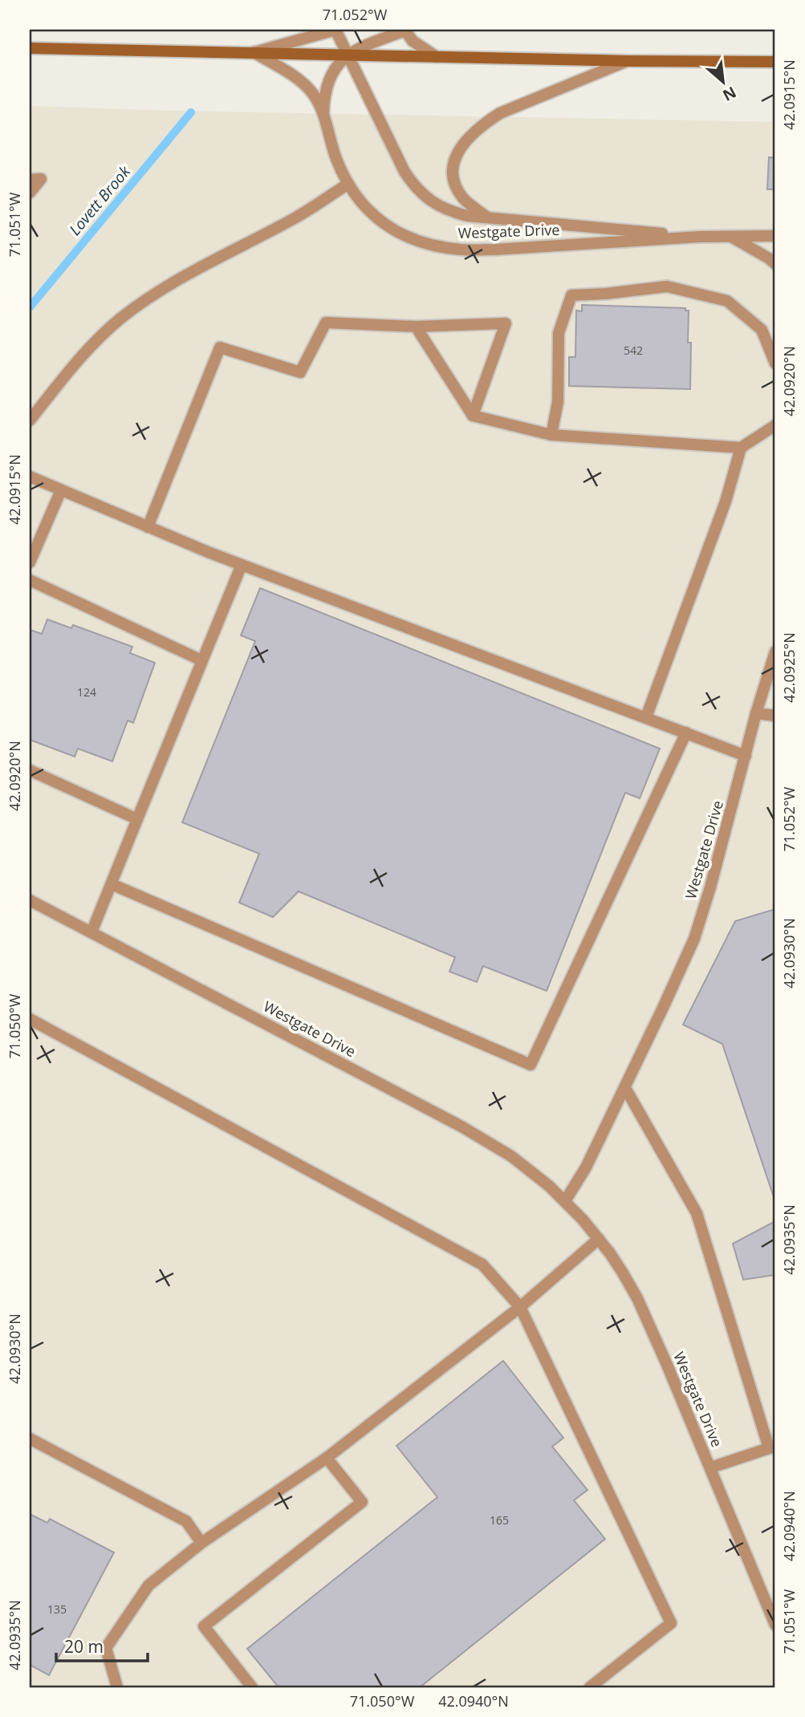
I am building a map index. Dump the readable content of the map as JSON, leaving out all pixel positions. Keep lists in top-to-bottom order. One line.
{"streets":{"street":["Westgate Drive"]},"water":["Lovett Brook"],"house_numbers":["542","124","165","135"],"scale_bar":"20 m","north":"bottom right","coordinates":["71.052°W","42.0915°N","71.051°W","42.0920°N","42.0925°N","42.0930°N","71.050°W","42.0935°N","42.0940°N"]}
